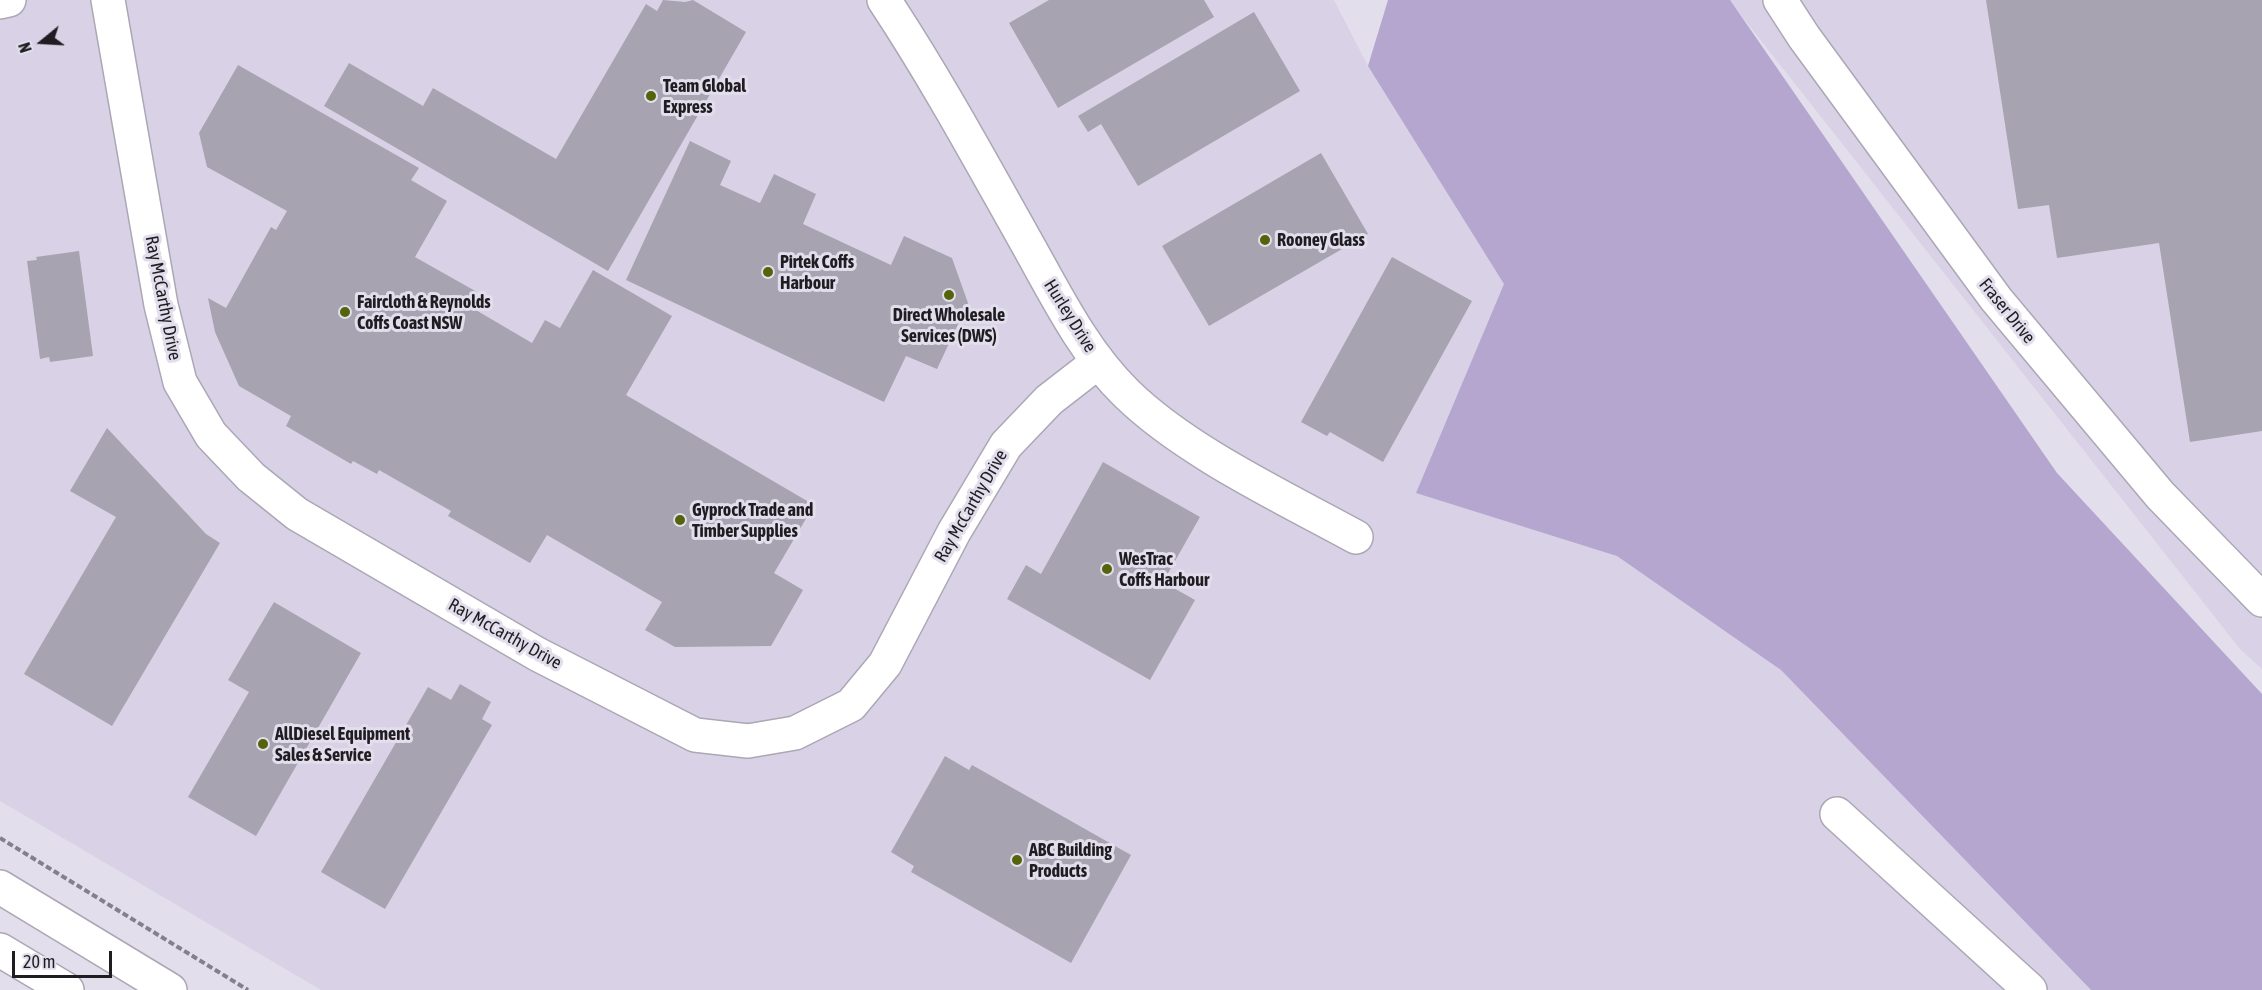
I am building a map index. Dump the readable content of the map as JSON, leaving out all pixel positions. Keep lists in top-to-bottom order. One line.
{"streets":{"main road":["Ray McCarthy Drive","Fraser Drive","Hurley Drive"]},"crossings":[["Ray McCarthy Drive","Hurley Drive"]],"places":["Team Global Express","Rooney Glass","Pirtek Coffs Harbour","Direct Wholesale Services (DWS)","Faircloth & Reynolds Coffs Coast NSW","Gyprock Trade and Timber Supplies","WesTrac Coffs Harbour","AllDiesel Equipment Sales & Service","ABC Building Products"],"scale_bar":"20 m","north":"left"}
